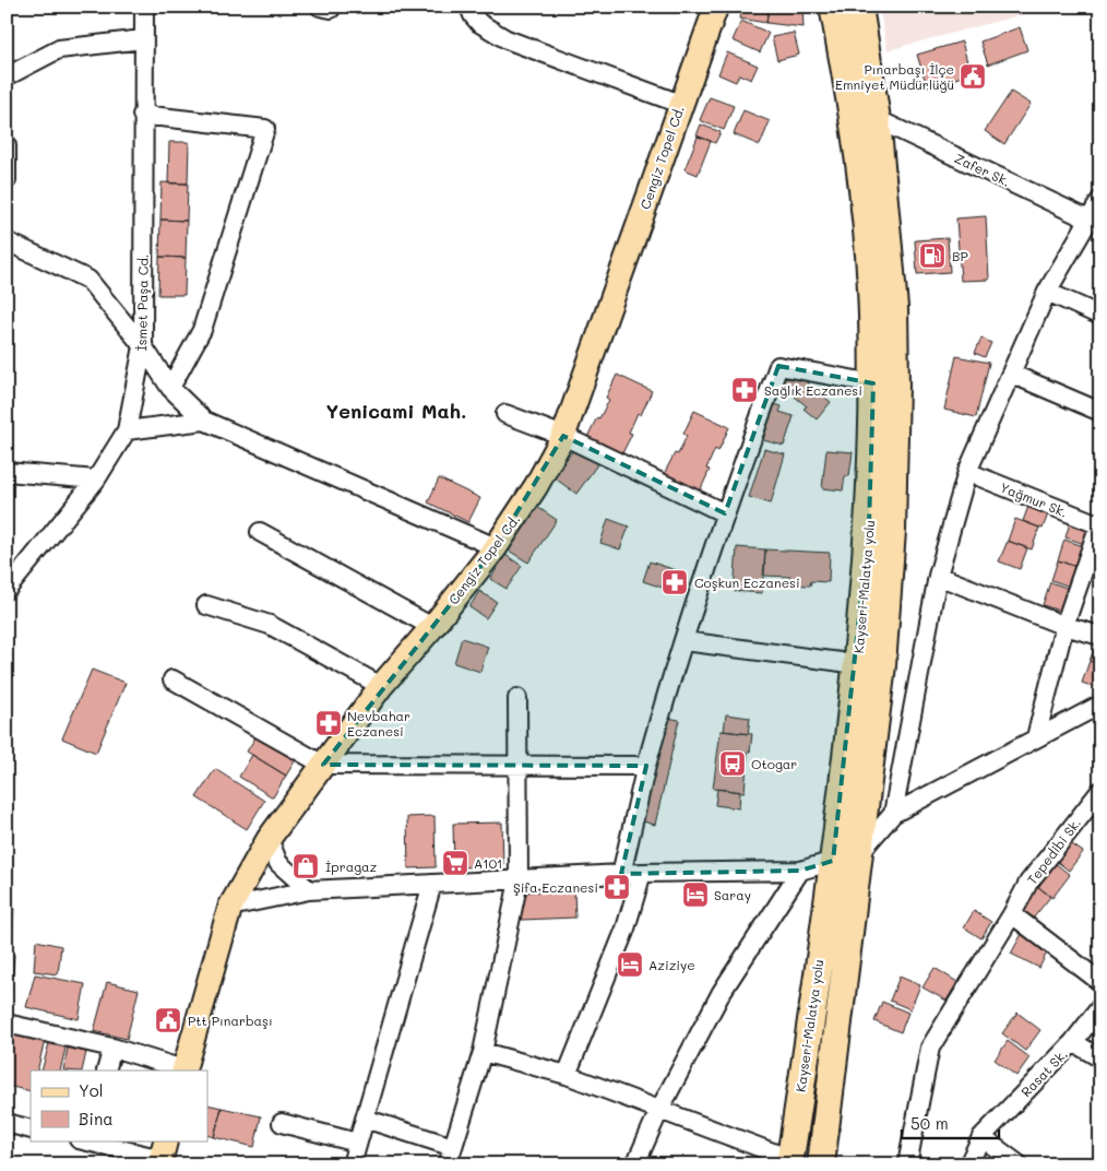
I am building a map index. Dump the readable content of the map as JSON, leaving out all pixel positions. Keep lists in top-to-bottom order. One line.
{"streets":{"highway":["Kayseri-Malatya yolu"],"main road":["Cengiz Topel Cd."],"street":["Zafer Sk.","İsmet Paşa Cd.","Yağmur Sk.","Tepedibi Sk.","Rasat Sk."]},"crossings":[["Zafer Sk.","Kayseri-Malatya yolu"]],"districts":["Yenicami Mah."],"places":{"public building":["Pınarbaşı İlçe Emniyet Müdürlüğü","Ptt Pınarbaşı"],"fuel station":["BP"],"pharmacy":["Sağlık Eczanesi","Coşkun Eczanesi","Nevbahar Eczanesi","Şifa Eczanesi"],"bus stop":["Otogar"],"supermarket":["A101"],"shop":["İpragaz"],"hotel":["Saray","Aziziye"]},"legend":["Yol","Bina"],"scale_bar":"50 m"}
